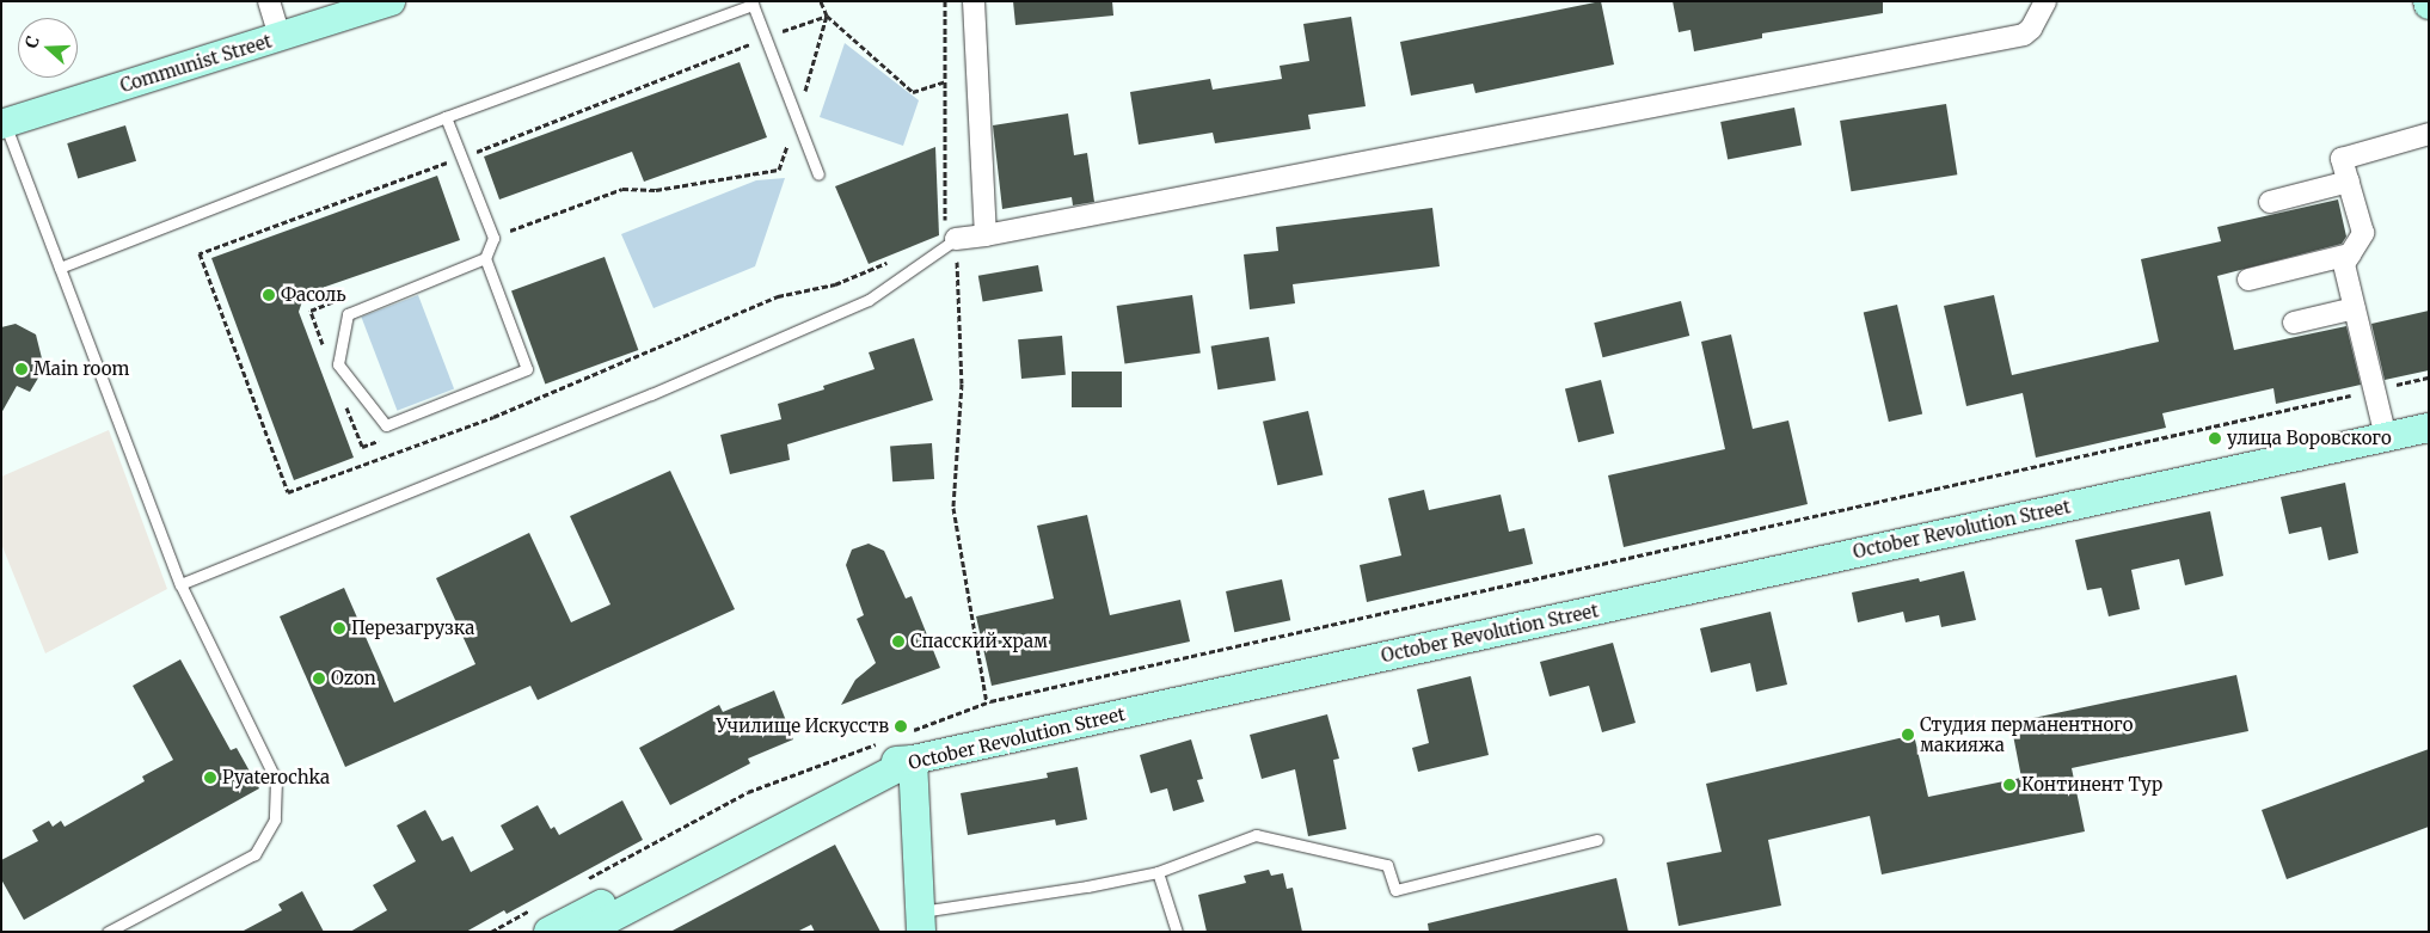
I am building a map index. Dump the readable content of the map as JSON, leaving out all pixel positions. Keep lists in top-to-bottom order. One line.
{"streets":{"street":["Communist Street","October Revolution Street"]},"places":["Фасоль","Main room","улица Воровского","Перезагрузка","Спасский храм","Ozon","Училище Искусств","Студия перманентного макияжа","Pyaterochka","Континент Тур"],"north":"left"}
